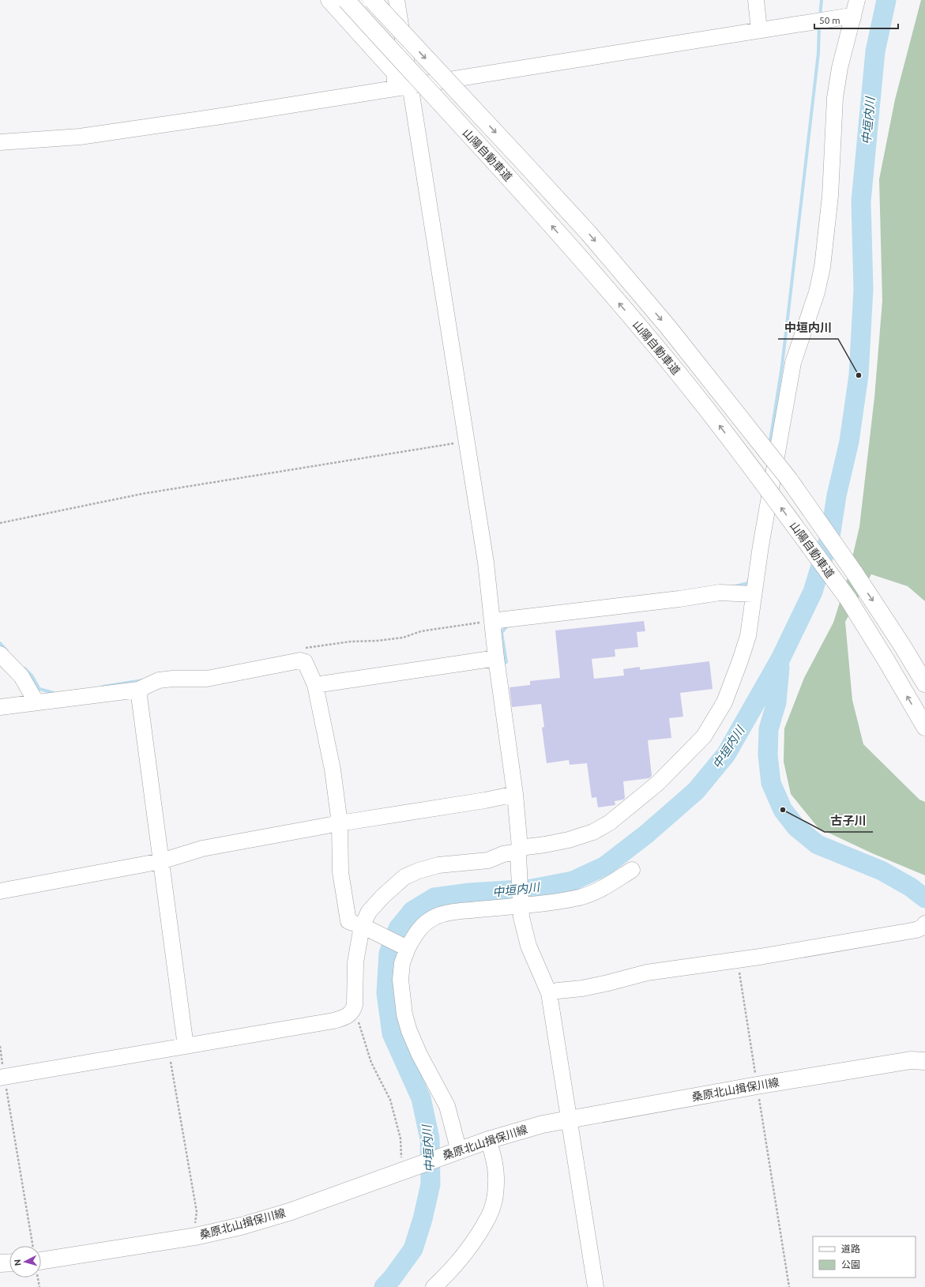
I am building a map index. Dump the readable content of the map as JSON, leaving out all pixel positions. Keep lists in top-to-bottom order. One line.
{"streets":{"main road":["山陽自動車道","桑原北山揖保川線"]},"water":["中垣内川"],"places":["中垣内川","古子川"],"legend":["道路","公園"],"scale_bar":"50 m","north":"left"}
